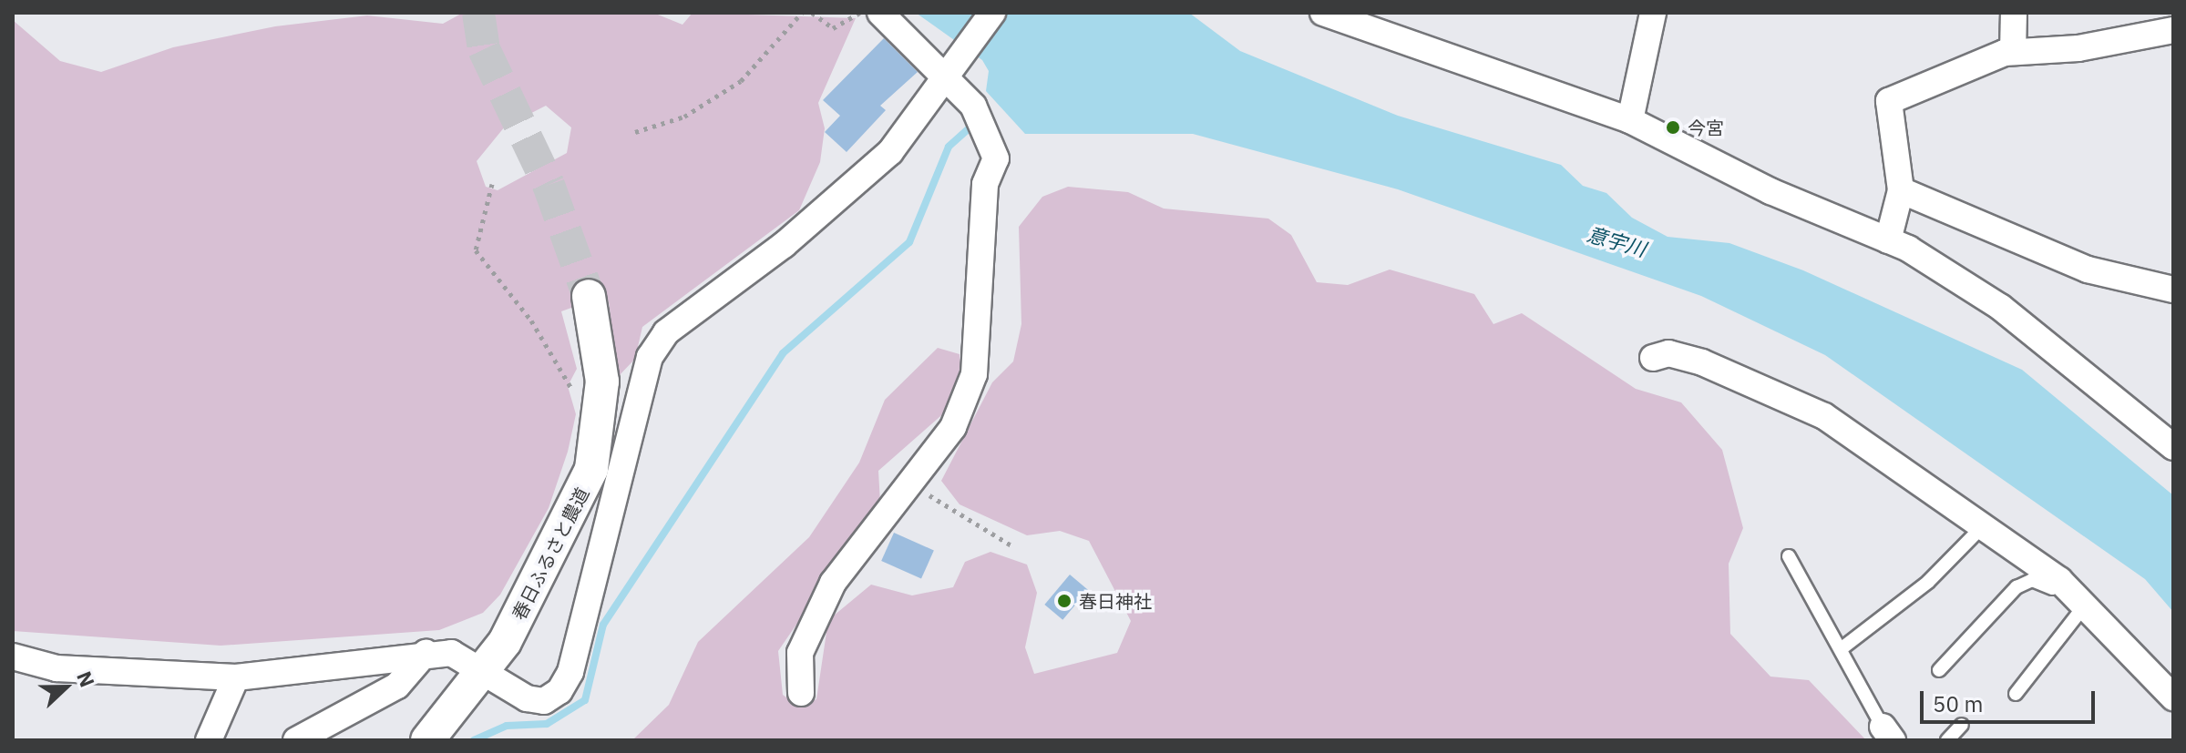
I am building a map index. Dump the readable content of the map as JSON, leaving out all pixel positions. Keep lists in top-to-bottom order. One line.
{"streets":{"street":["春日ふるさと農道"]},"water":["意宇川"],"places":["今宮","春日神社"],"scale_bar":"50 m","north":"right"}
